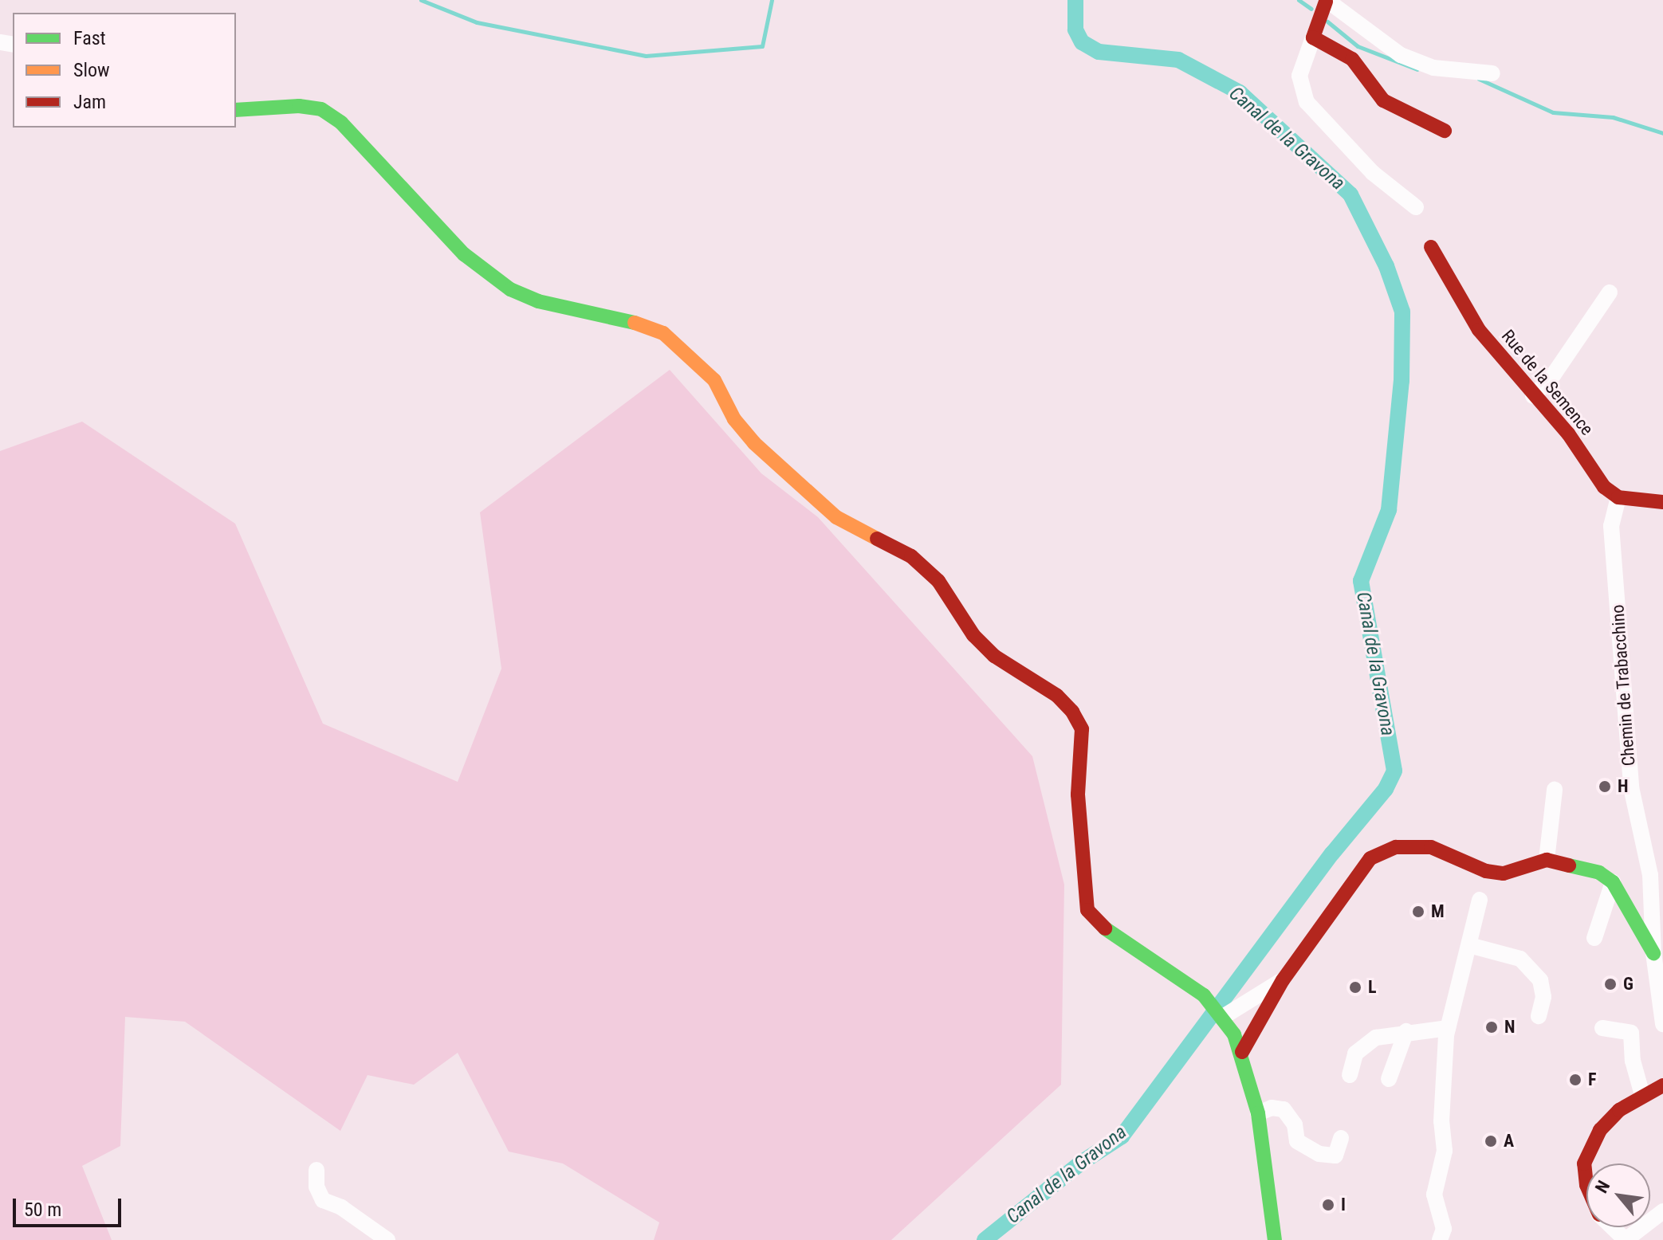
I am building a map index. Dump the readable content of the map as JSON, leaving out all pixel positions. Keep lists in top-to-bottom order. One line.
{"streets":{"street":["Rue de la Semence","Chemin de Trabacchino"]},"crossings":[["Rue de la Semence","Chemin de Trabacchino"]],"water":["Canal de la Gravona"],"places":["H","M","G","L","N","F","A","I"],"legend":["Fast","Slow","Jam"],"scale_bar":"50 m","north":"top left"}
